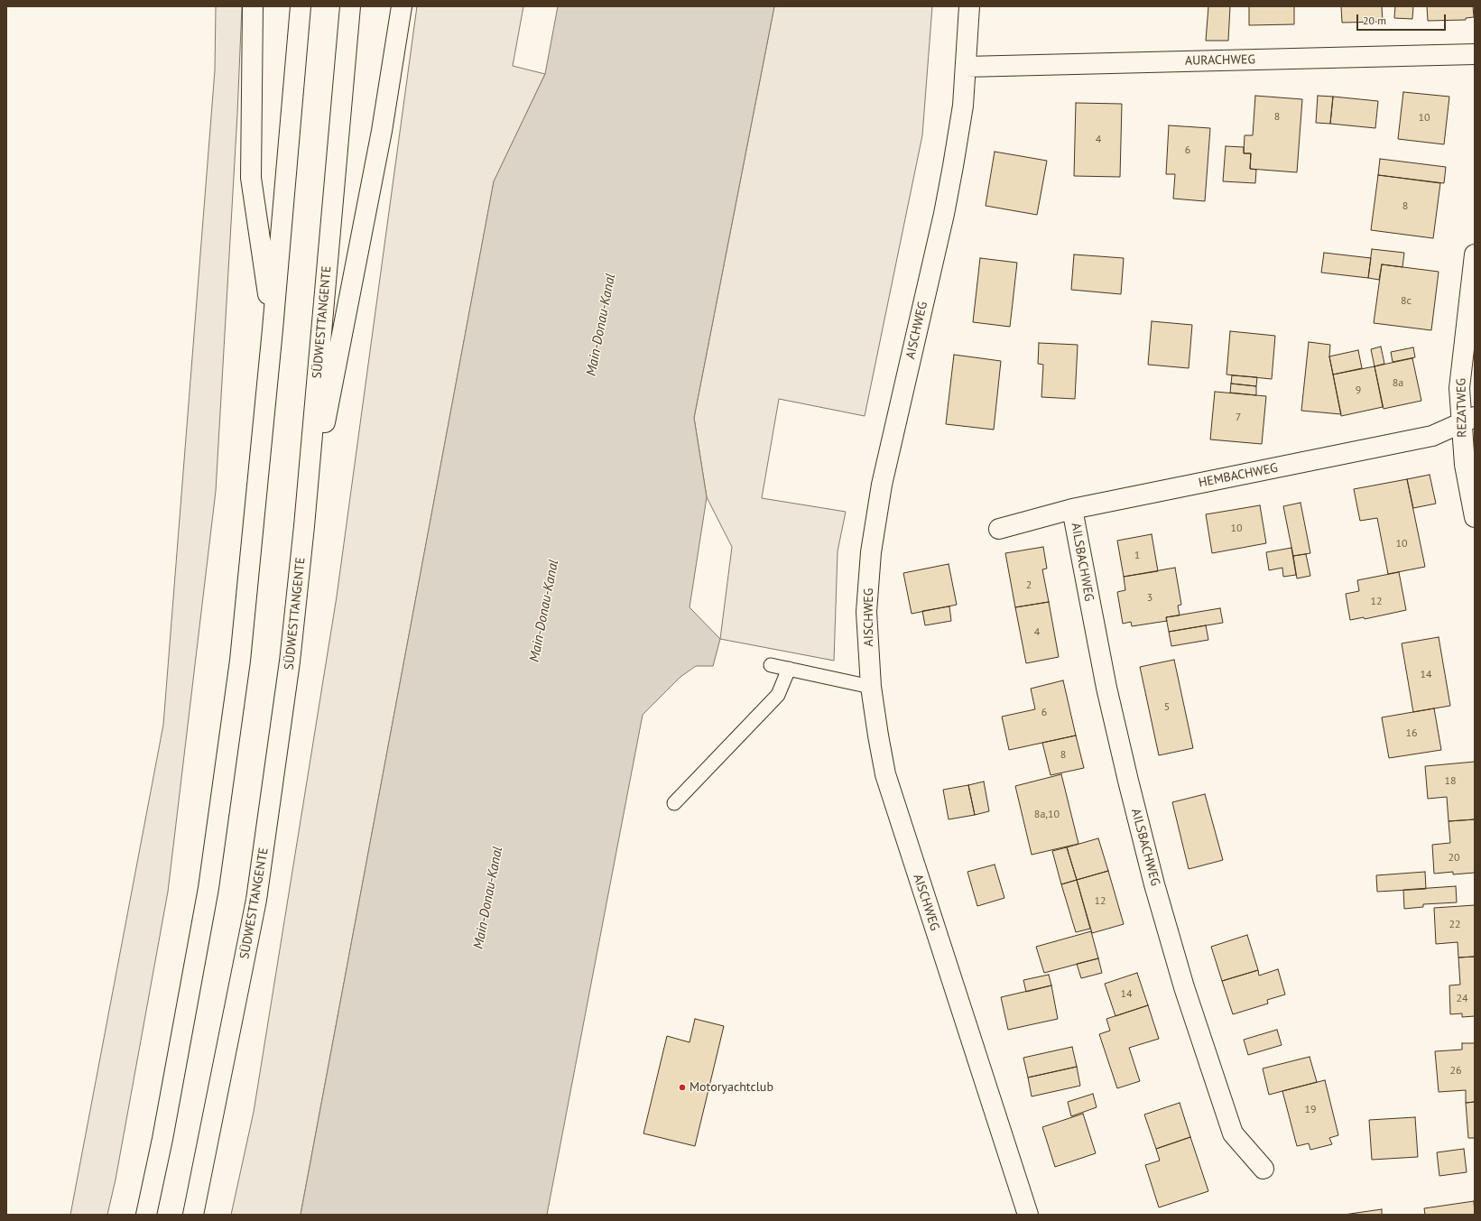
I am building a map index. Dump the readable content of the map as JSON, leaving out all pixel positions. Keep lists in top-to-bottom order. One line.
{"streets":{"main road":["AURACHWEG","SÜDWESTTANGENTE","AISCHWEG","REZATWEG","HEMBACHWEG","AILSBACHWEG"]},"crossings":[["AURACHWEG","AISCHWEG"],["REZATWEG","HEMBACHWEG"],["HEMBACHWEG","AILSBACHWEG"]],"water":["Main-Donau-Kanal"],"places":["Motoryachtclub"],"house_numbers":["8","10","4","6","8","8c","8a","9","7","10","10","1","2","3","12","4","14","5","6","16","8","18","8a,10","20","12","22","14","24","26","19"],"scale_bar":"20 m"}
